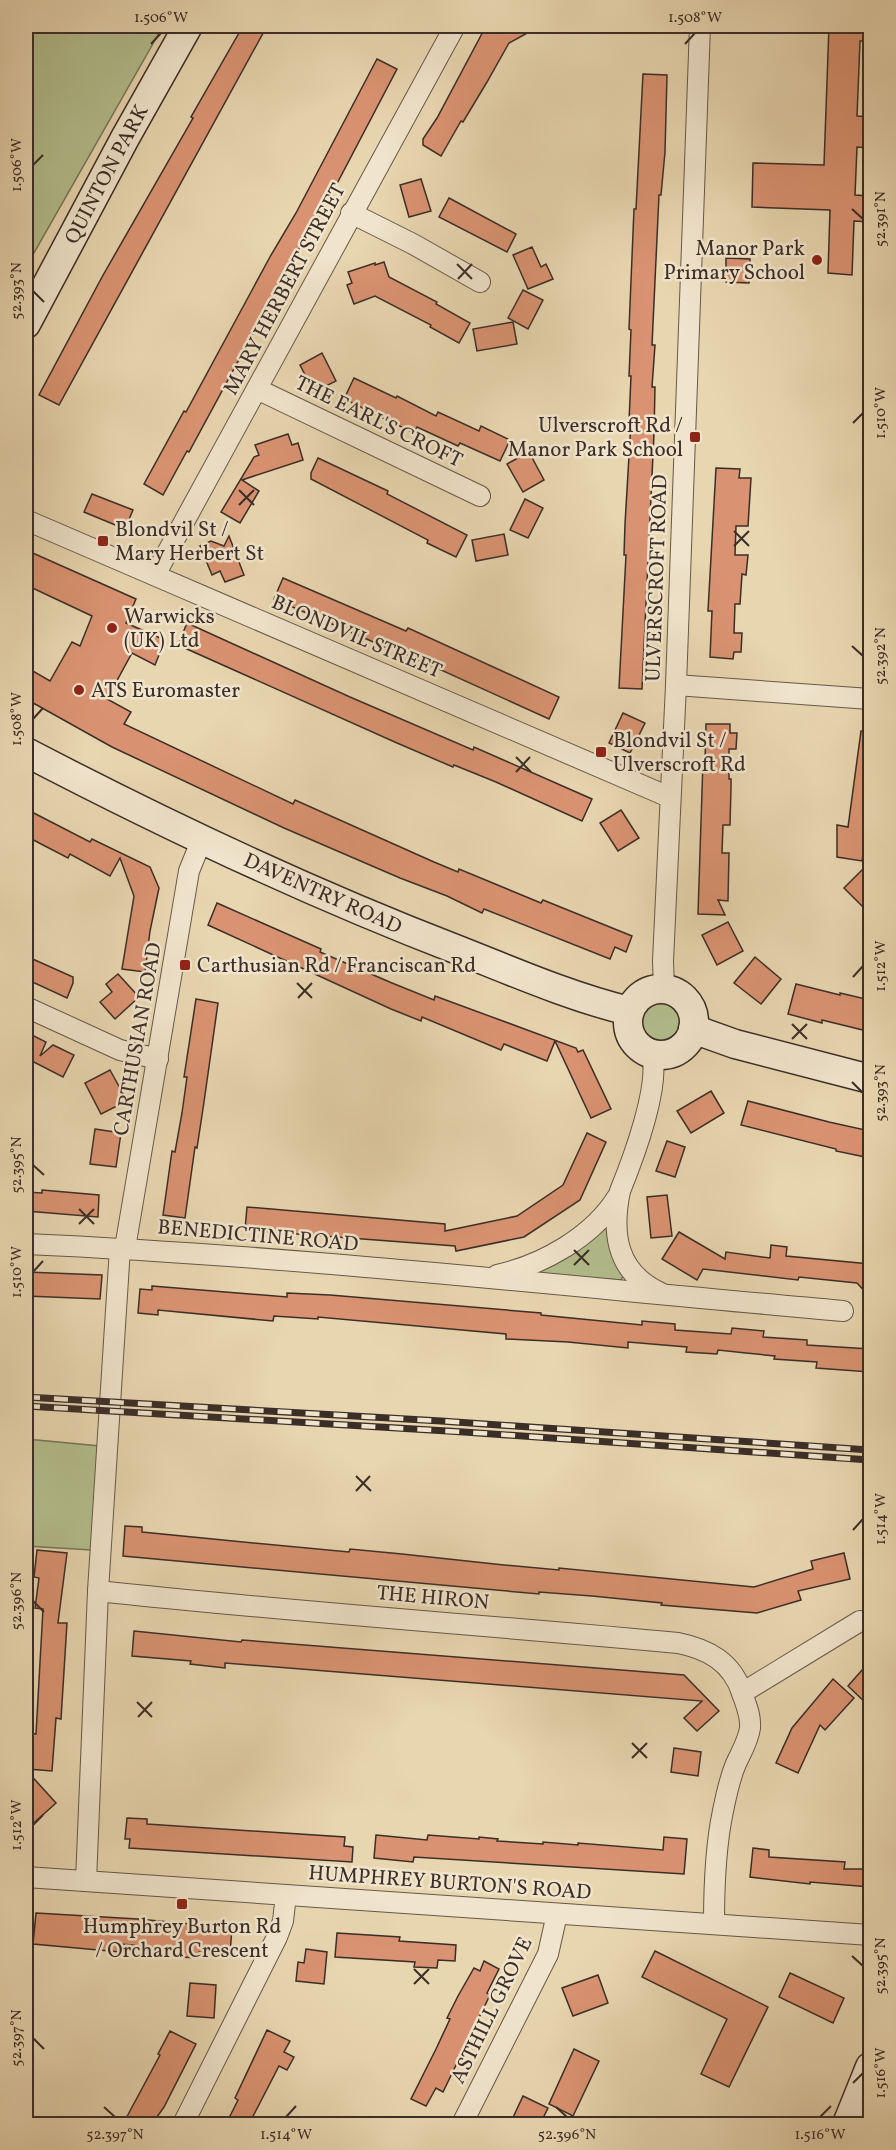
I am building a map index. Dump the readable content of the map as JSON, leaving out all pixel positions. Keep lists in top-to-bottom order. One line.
{"streets":{"street":["QUINTON PARK","MARY HERBERT STREET","THE EARL'S CROFT","ULVERSCROFT ROAD","BLONDVIL STREET","DAVENTRY ROAD","CARTHUSIAN ROAD","BENEDICTINE ROAD","THE HIRON","HUMPHREY BURTON'S ROAD","ASTHILL GROVE"]},"crossings":[["MARY HERBERT STREET","THE EARL'S CROFT"],["MARY HERBERT STREET","BLONDVIL STREET"],["ULVERSCROFT ROAD","BLONDVIL STREET"],["ULVERSCROFT ROAD","DAVENTRY ROAD"],["ULVERSCROFT ROAD","BENEDICTINE ROAD"],["DAVENTRY ROAD","CARTHUSIAN ROAD"],["DAVENTRY ROAD","BENEDICTINE ROAD"],["CARTHUSIAN ROAD","BENEDICTINE ROAD"],["THE HIRON","HUMPHREY BURTON'S ROAD"],["HUMPHREY BURTON'S ROAD","ASTHILL GROVE"]],"places":{"other":["Manor Park Primary School","Warwicks (UK) Ltd","ATS Euromaster"],"transit":["Ulverscroft Rd / Manor Park School","Blondvil St / Mary Herbert St","Blondvil St / Ulverscroft Rd","Carthusian Rd / Franciscan Rd","Humphrey Burton Rd / Orchard Crescent"]},"coordinates":["1.506°W","1.508°W","52.391°N","52.393°N","1.510°W","52.392°N","1.512°W","52.395°N","1.514°W","52.396°N","52.397°N","1.516°W"]}
